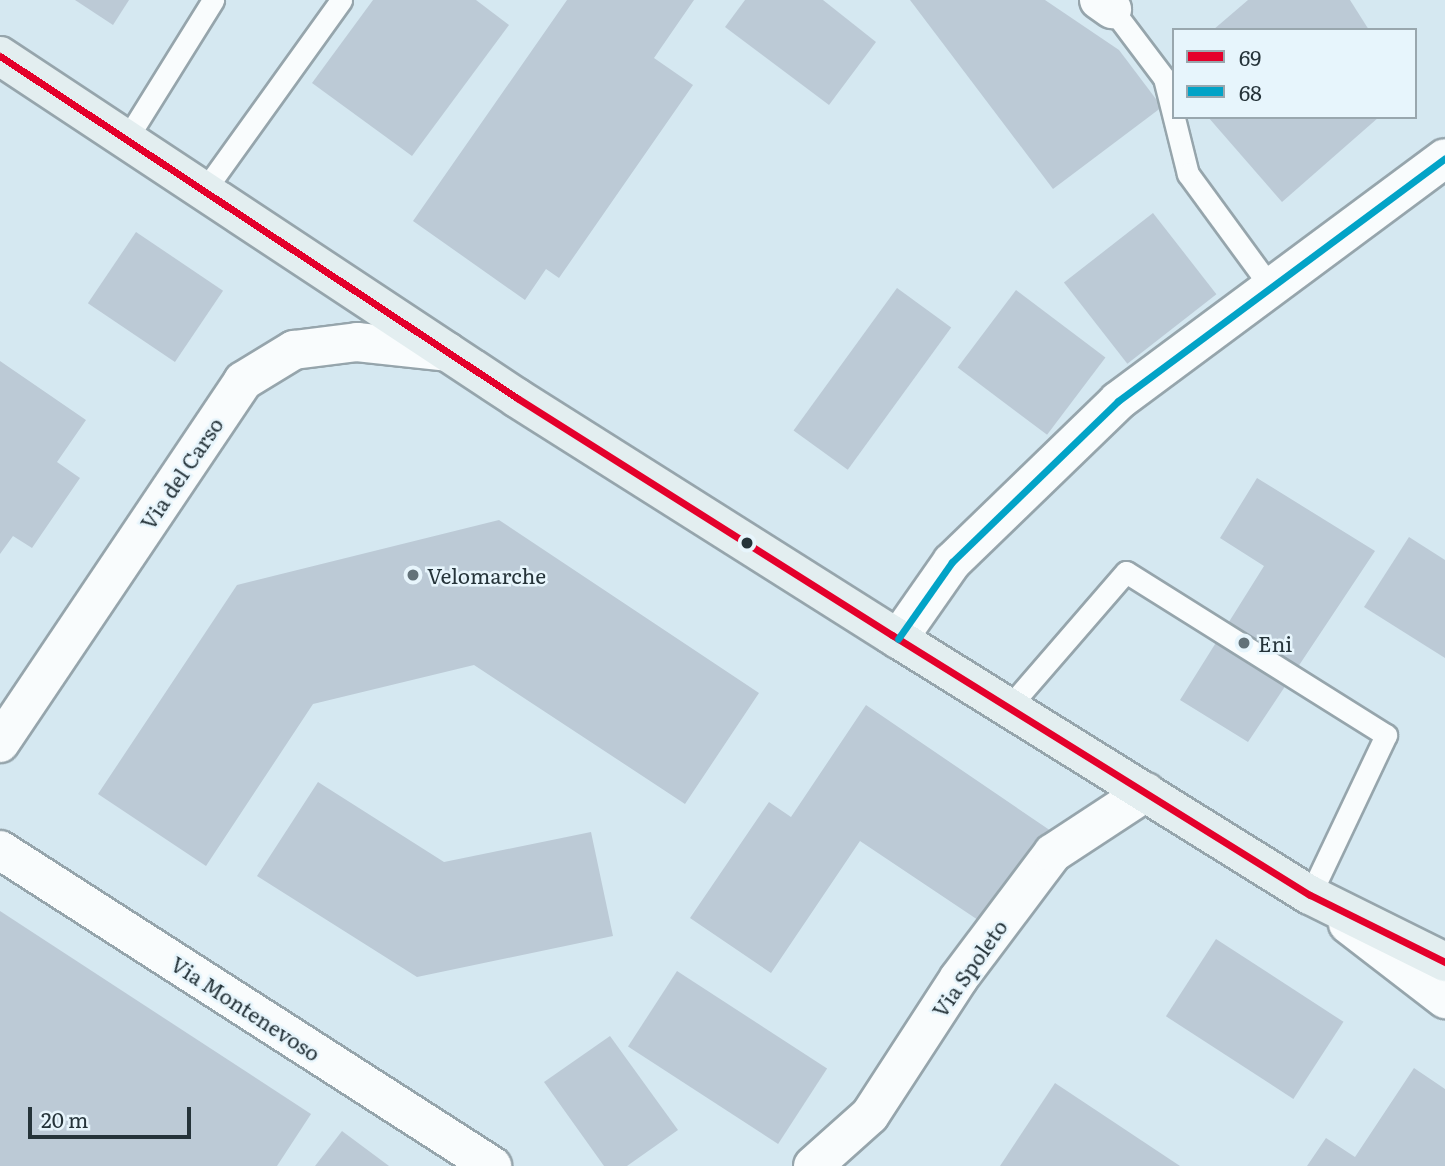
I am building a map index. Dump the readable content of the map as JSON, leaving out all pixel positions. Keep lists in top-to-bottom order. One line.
{"streets":{"street":["Via del Carso","Via Spoleto","Via Montenevoso"]},"places":["Velomarche","Eni"],"lines":["transit line 69","transit line 68"],"legend":["69","68"],"scale_bar":"20 m"}
